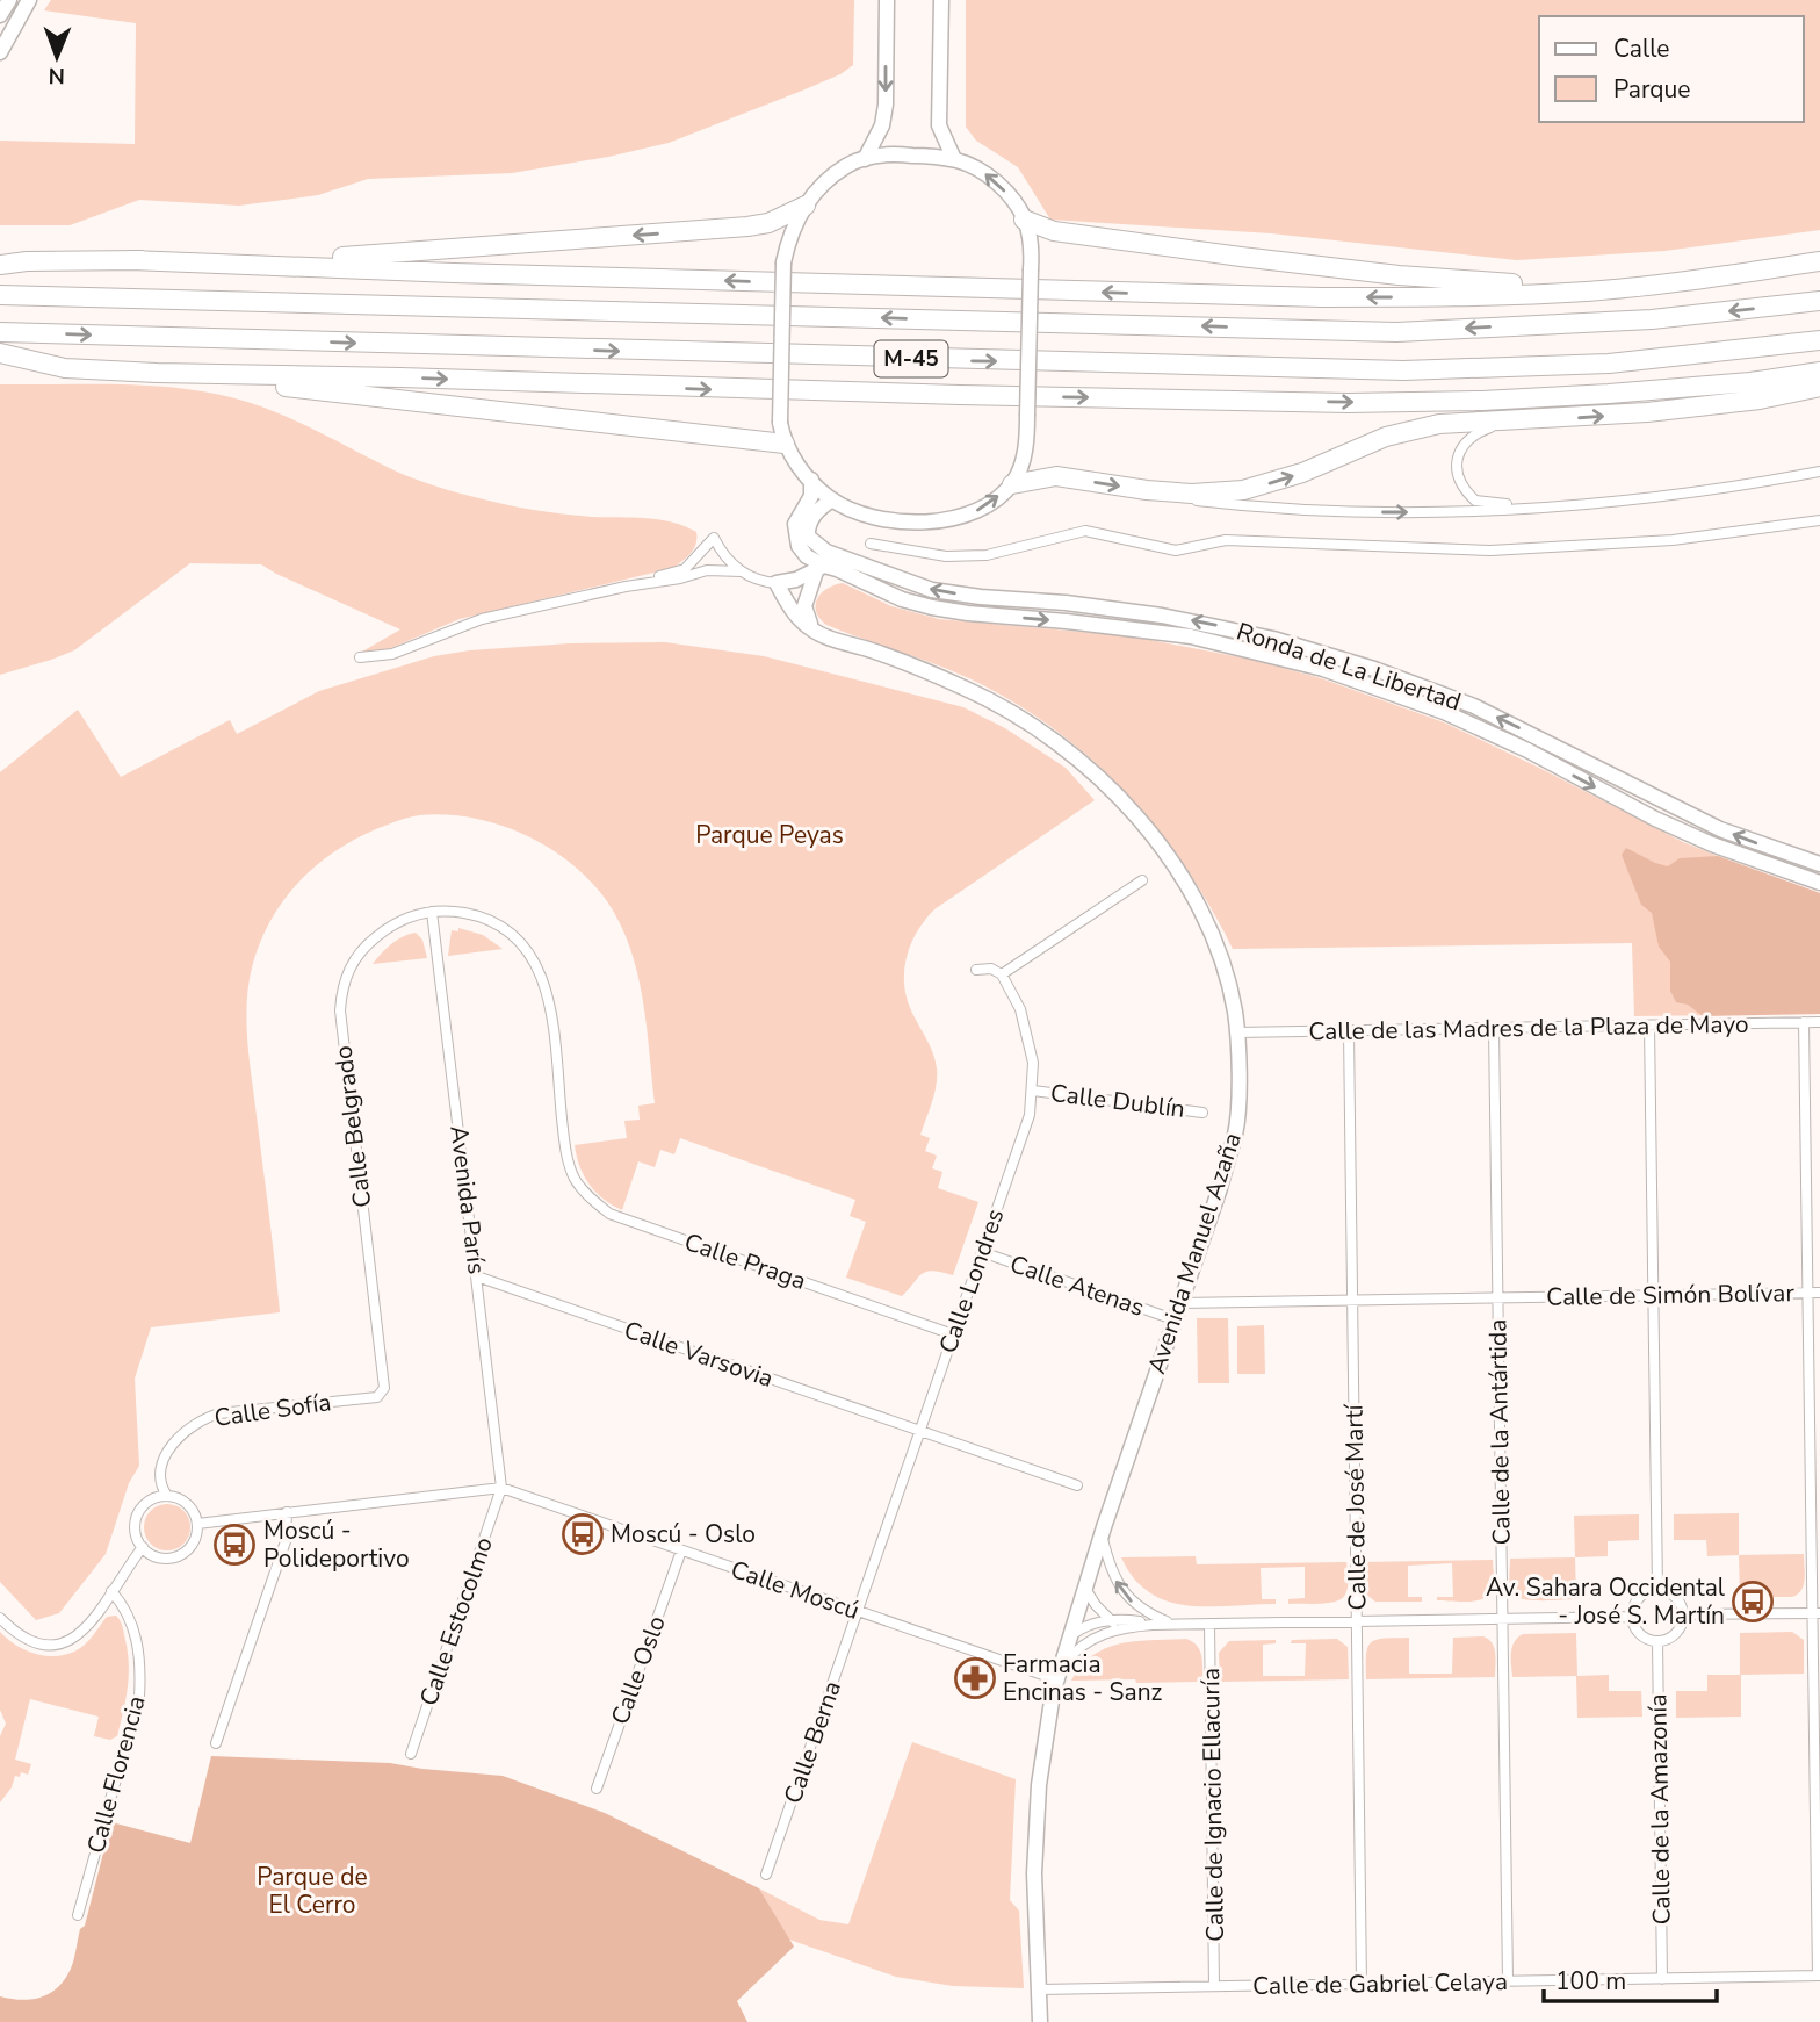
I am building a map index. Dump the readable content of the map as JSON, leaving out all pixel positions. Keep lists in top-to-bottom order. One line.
{"streets":{"highway":["M-45"],"main road":["Ronda de La Libertad","Avenida Manuel Azaña"],"street":["Calle de las Madres de la Plaza de Mayo","Calle Dublín","Calle Belgrado","Avenida París","Calle Praga","Calle Londres","Calle Atenas","Calle de Simón Bolívar","Calle Varsovia","Calle Sofía","Calle de la Antártida","Calle de José Martí","Calle Moscú","Calle Estocolmo","Calle Oslo","Calle Berna","Calle Florencia","Calle de Ignacio Ellacuría","Calle de la Amazonía","Calle de Gabriel Celaya"]},"crossings":[["Calle de las Madres de la Plaza de Mayo","Avenida Manuel Azaña"],["Calle de las Madres de la Plaza de Mayo","Calle de la Antártida"],["Calle de las Madres de la Plaza de Mayo","Calle de José Martí"],["Calle Dublín","Calle Londres"],["Calle Belgrado","Avenida París"],["Calle Belgrado","Calle Praga"],["Calle Belgrado","Calle Sofía"],["Avenida París","Calle Praga"],["Avenida París","Calle Varsovia"],["Avenida París","Calle Moscú"],["Avenida París","Calle Estocolmo"],["Avenida Manuel Azaña","Calle Atenas"],["Avenida Manuel Azaña","Calle de Simón Bolívar"],["Avenida Manuel Azaña","Calle Moscú"],["Avenida Manuel Azaña","Calle de Gabriel Celaya"],["Calle Praga","Calle Londres"],["Calle Londres","Calle Atenas"],["Calle Londres","Calle Varsovia"],["Calle Londres","Calle Moscú"],["Calle Londres","Calle Berna"],["Calle de Simón Bolívar","Calle de la Antártida"],["Calle de Simón Bolívar","Calle de José Martí"],["Calle Sofía","Calle Moscú"],["Calle de la Antártida","Calle de Gabriel Celaya"],["Calle de José Martí","Calle de Gabriel Celaya"],["Calle Moscú","Calle Estocolmo"],["Calle Moscú","Calle Oslo"],["Calle Moscú","Calle Berna"],["Calle de Ignacio Ellacuría","Calle de Gabriel Celaya"],["Calle de la Amazonía","Calle de Gabriel Celaya"]],"parks":["Parque Peyas","Parque de El Cerro"],"places":{"bus stop":["Moscú - Oslo","Moscú - Polideportivo","Av. Sahara Occidental - José S. Martín"],"pharmacy":["Farmacia Encinas - Sanz"]},"legend":["Calle","Parque"],"scale_bar":"100 m","north":"bottom"}
